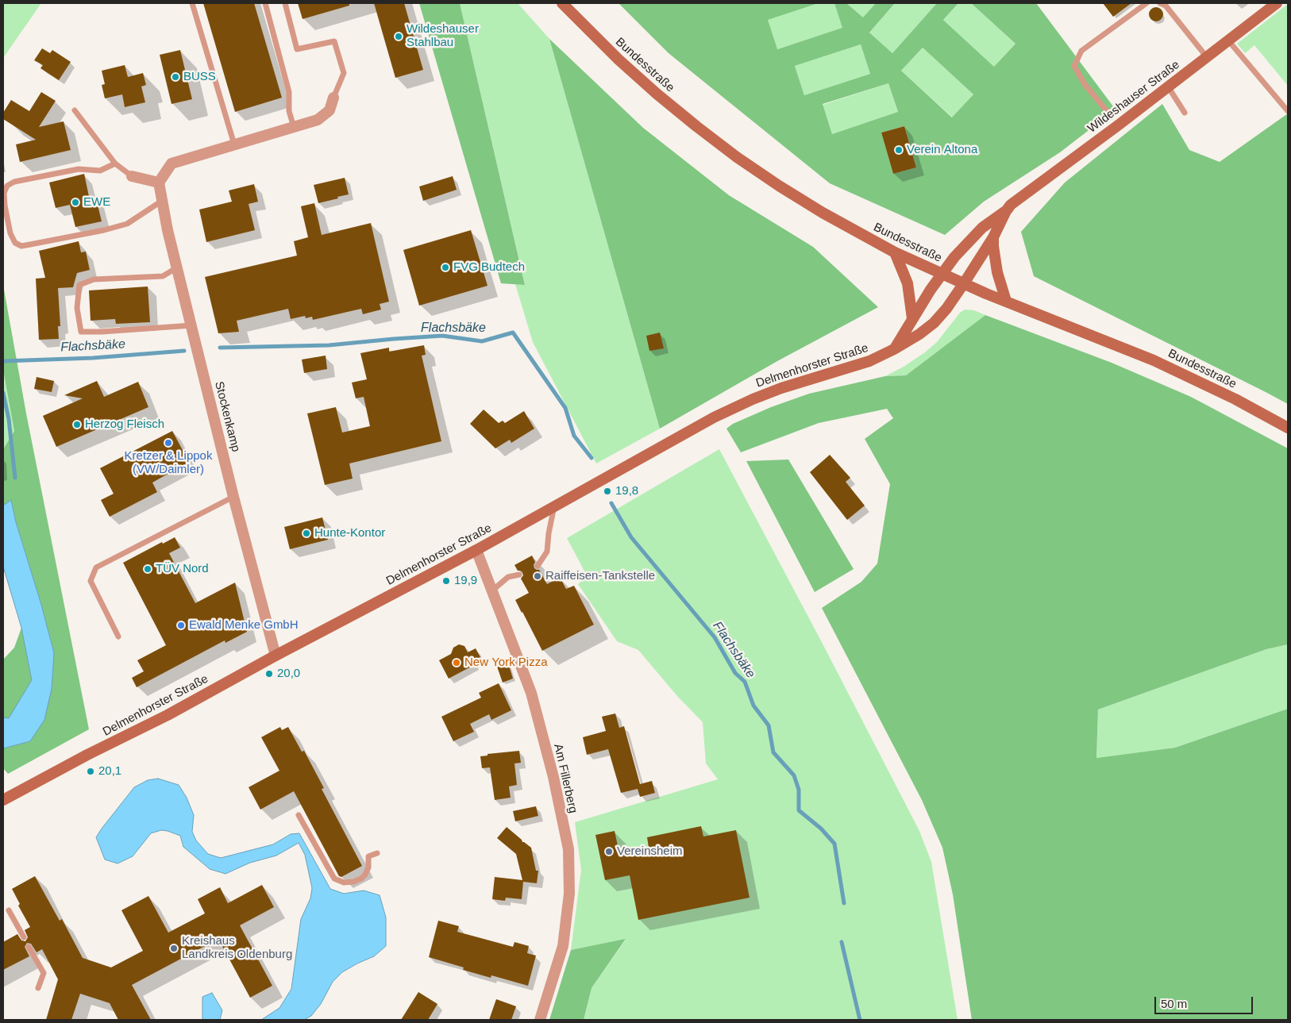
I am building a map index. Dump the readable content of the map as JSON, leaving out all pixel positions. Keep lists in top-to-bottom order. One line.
{"streets":{"main road":["Bundesstraße","Wildeshauser Straße","Delmenhorster Straße"],"street":["Stockenkamp","Am Fillerberg"]},"crossings":[["Bundesstraße","Wildeshauser Straße"],["Bundesstraße","Delmenhorster Straße"],["Wildeshauser Straße","Delmenhorster Straße"],["Delmenhorster Straße","Stockenkamp"],["Delmenhorster Straße","Am Fillerberg"]],"water":["Flachsbäke"],"places":["Wildeshauser Stahlbau","BUSS","Verein Altona","EWE","FVG Budtech","Herzog Fleisch","Kretzer & Lippok (VW/Daimler)","19,8","Hunte-Kontor","TÜV Nord","Raiffeisen-Tankstelle","19,9","Ewald Menke GmbH","New York Pizza","20,0","20,1","Vereinsheim","Kreishaus Landkreis Oldenburg"],"scale_bar":"50 m"}
